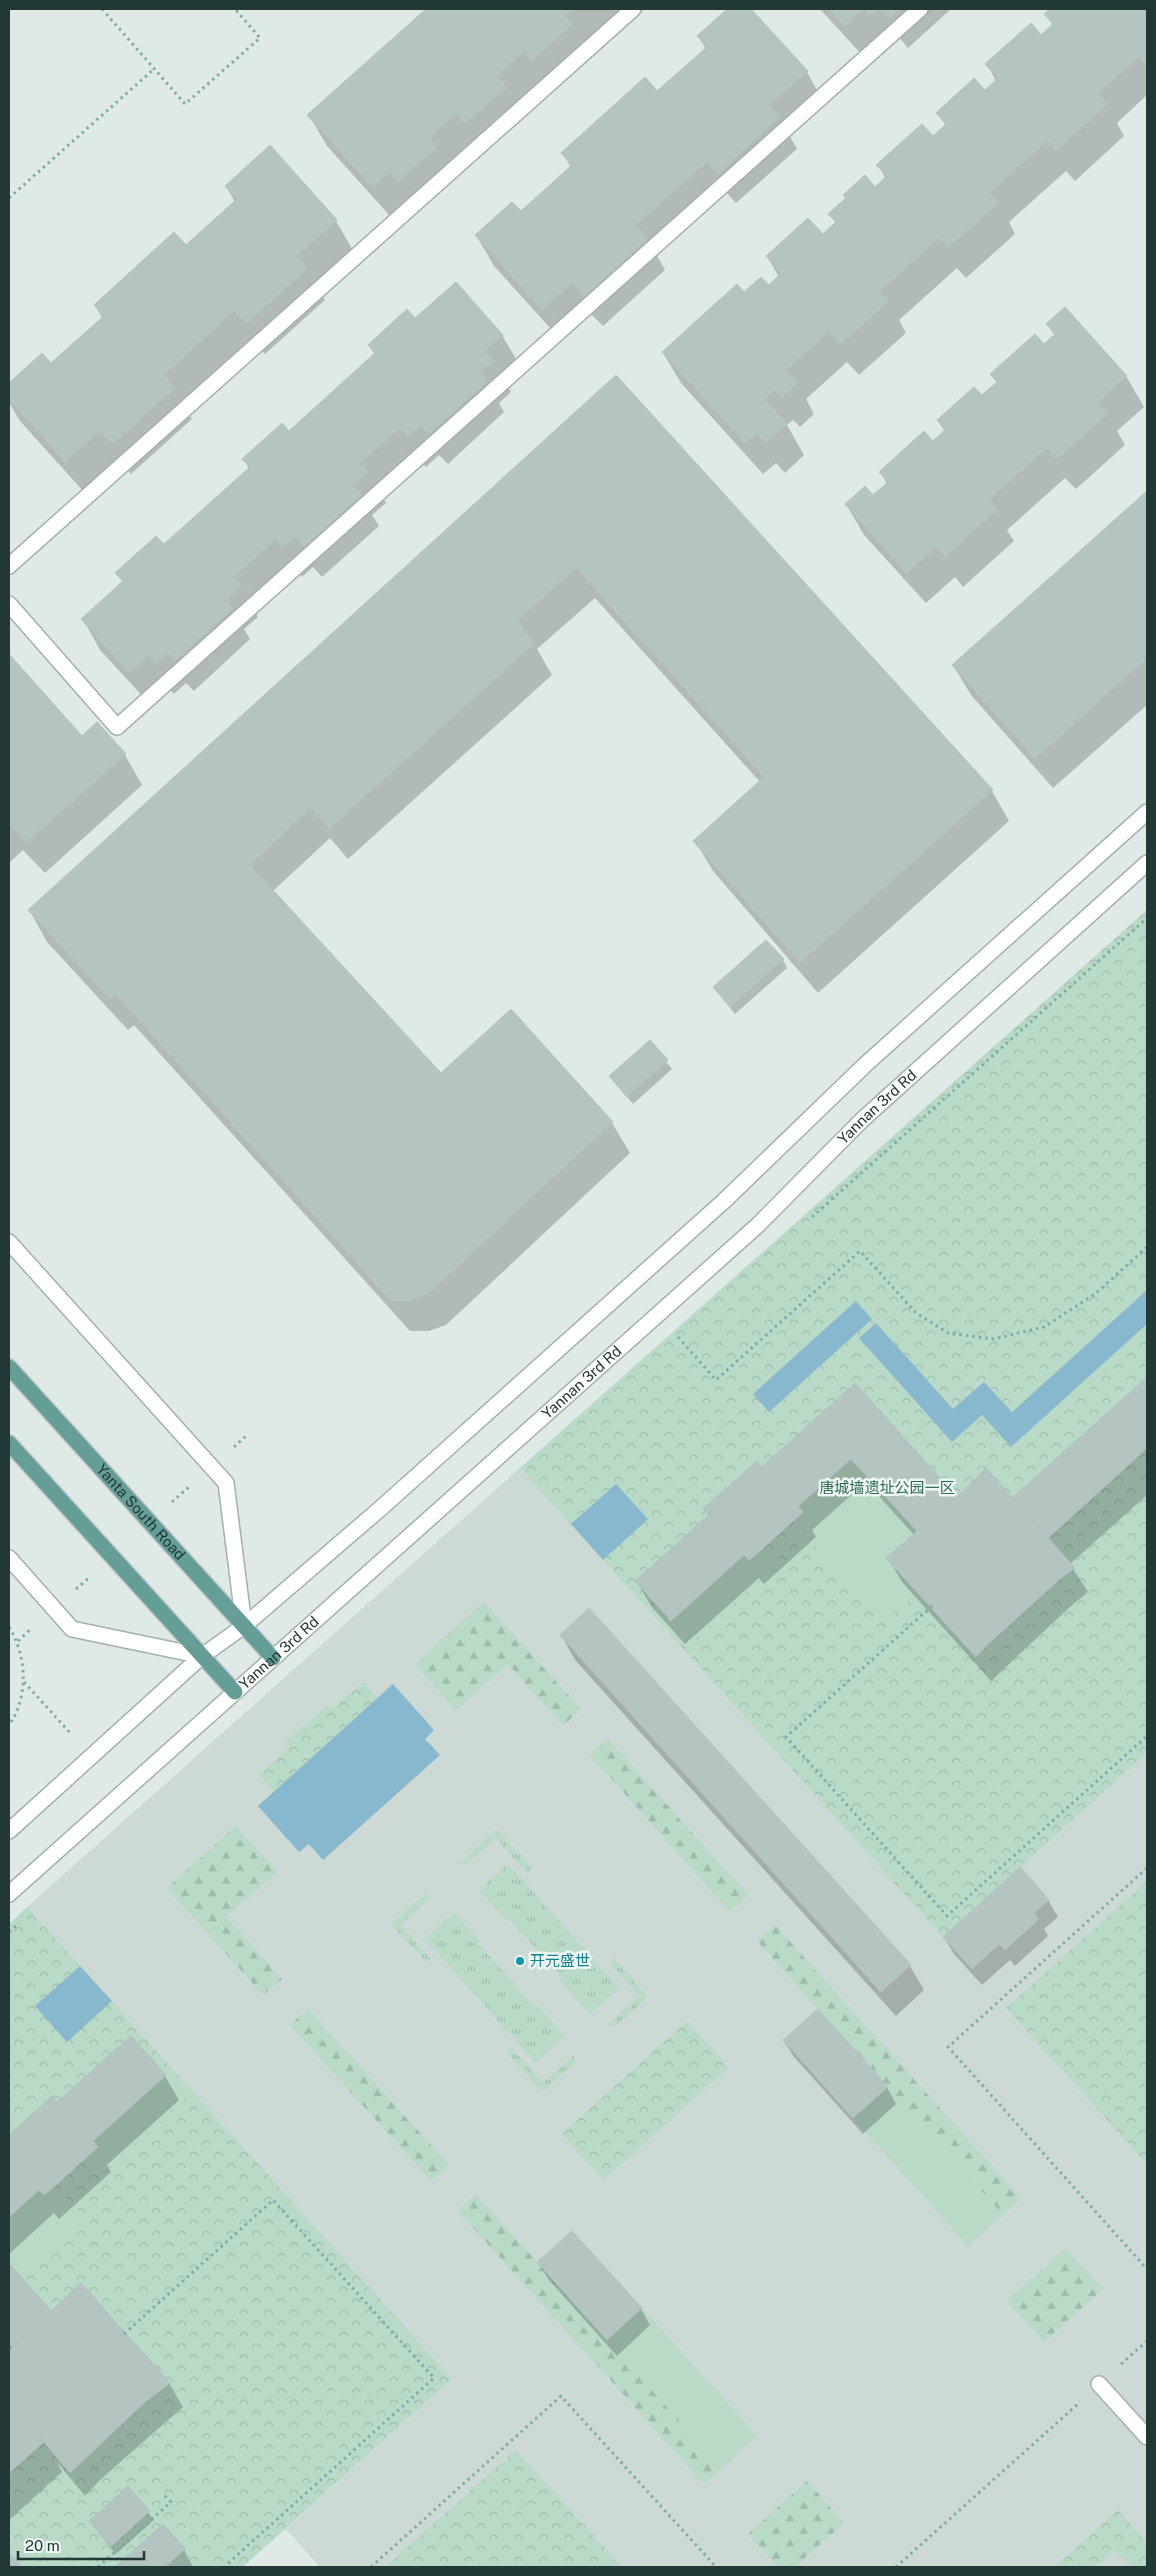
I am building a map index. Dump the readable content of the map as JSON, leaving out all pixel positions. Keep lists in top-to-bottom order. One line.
{"streets":{"main road":["Yanta South Road"],"street":["Yannan 3rd Rd"]},"crossings":[["Yannan 3rd Rd","Yanta South Road"]],"parks":["唐城墙遗址公园一区"],"places":["开元盛世"],"scale_bar":"20 m"}
